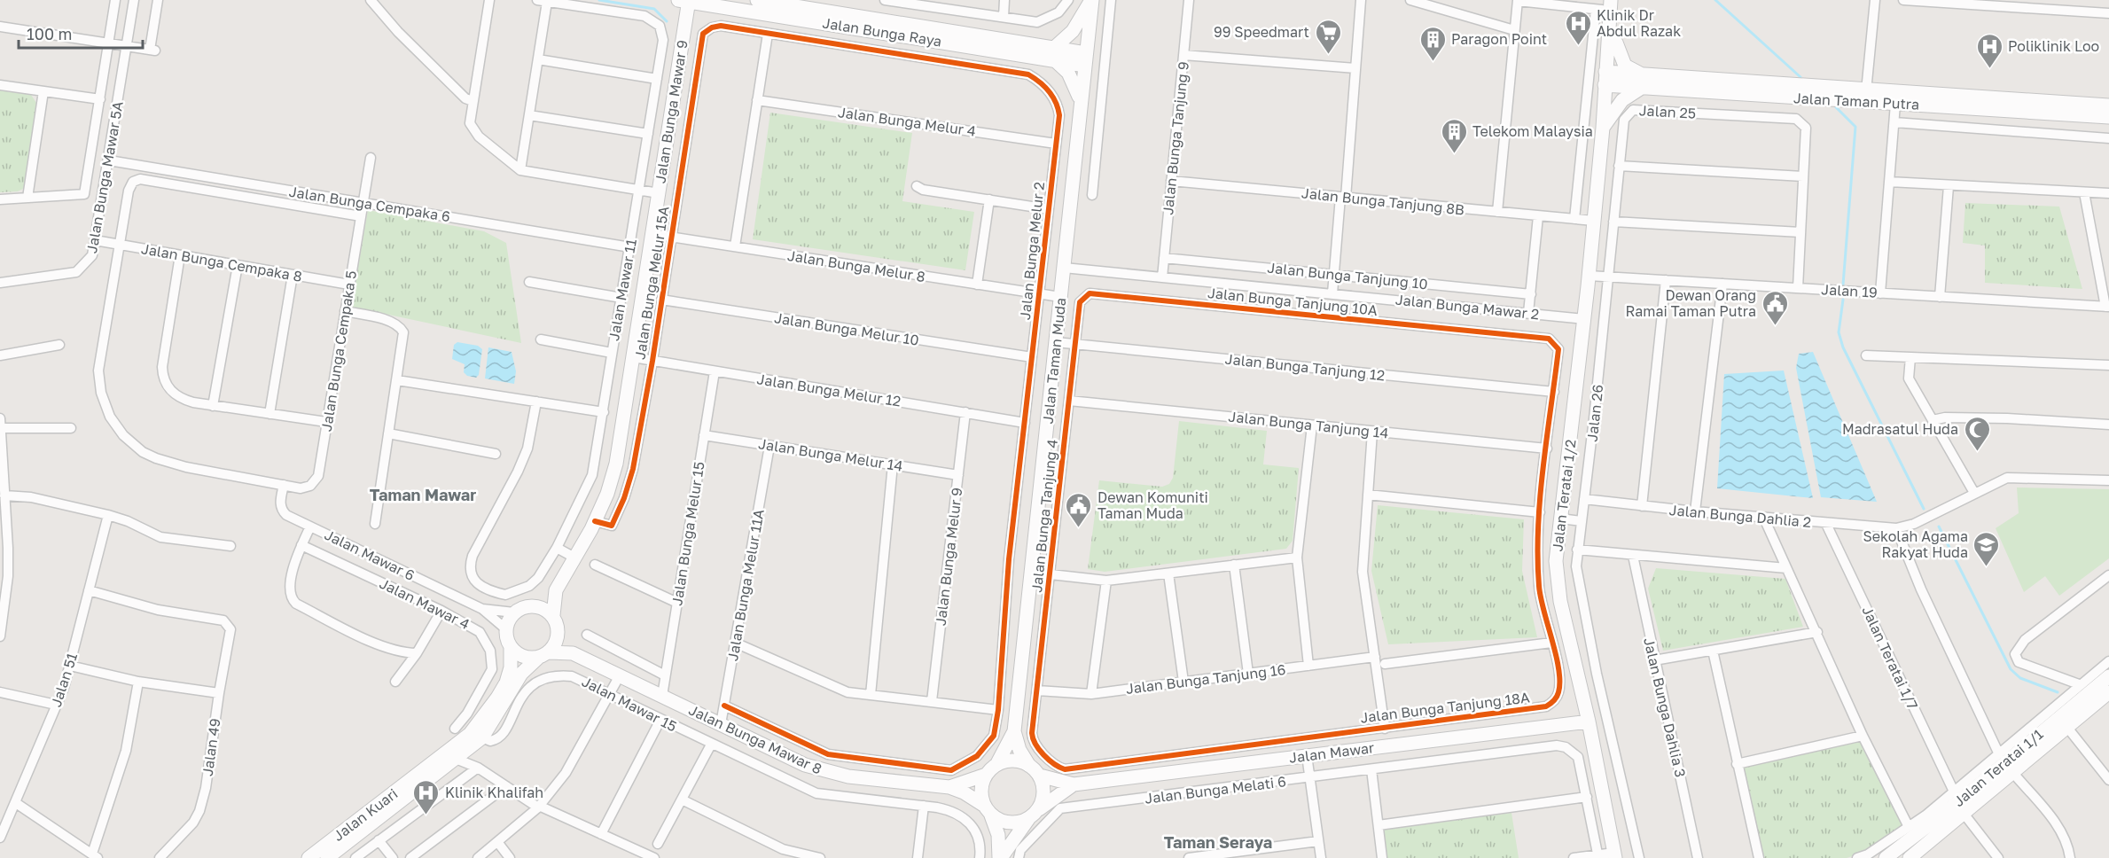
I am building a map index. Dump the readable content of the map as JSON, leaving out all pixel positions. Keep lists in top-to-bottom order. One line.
{"streets":{"street":["Jalan Bunga Raya","Jalan Taman Putra","Jalan Bunga Mawar 9","Jalan 25","Jalan Bunga Melur 4","Jalan Bunga Tanjung 9","Jalan Bunga Mawar 5A","Jalan Bunga Tanjung 8B","Jalan Bunga Cempaka 6","Jalan Bunga Melur 2","Jalan Bunga Cempaka 8","Jalan Bunga Melur 8","Jalan Bunga Tanjung 10","Jalan Bunga Melur 15A","Jalan Mawar 11","Jalan 19","Jalan Bunga Tanjung 10A","Jalan Bunga Mawar 2","Jalan Bunga Melur 10","Jalan Bunga Cempaka 5","Jalan Taman Muda","Jalan Bunga Tanjung 12","Jalan Bunga Melur 12","Jalan 26","Jalan Bunga Tanjung 14","Jalan Bunga Melur 14","Jalan Teratai 1/2","Jalan Bunga Tanjung 4","Jalan Bunga Dahlia 2","Jalan Bunga Melur 15","Jalan Mawar 6","Jalan Bunga Melur 9","Jalan Bunga Melur 11A","Jalan Mawar 4","Jalan Teratai 1/7","Jalan Bunga Tanjung 16","Jalan 51","Jalan Mawar 15","Jalan Bunga Tanjung 18A","Jalan Bunga Dahlia 3","Jalan Bunga Mawar 8","Jalan 49","Jalan Mawar","Jalan Teratai 1/1","Jalan Bunga Melati 6","Jalan Kuari"]},"crossings":[["Jalan Bunga Raya","Jalan Bunga Mawar 9"],["Jalan Bunga Raya","Jalan Taman Muda"],["Jalan Taman Putra","Jalan Teratai 1/2"],["Jalan Bunga Mawar 9","Jalan Bunga Melur 8"],["Jalan Bunga Mawar 9","Jalan Bunga Melur 15A"],["Jalan Bunga Mawar 9","Jalan Bunga Melur 12"],["Jalan Bunga Mawar 9","Jalan Mawar 6"],["Jalan Bunga Mawar 9","Jalan Bunga Mawar 8"],["Jalan Bunga Mawar 9","Jalan Kuari"],["Jalan 25","Jalan 19"],["Jalan 25","Jalan 26"],["Jalan Bunga Melur 4","Jalan Bunga Melur 2"],["Jalan Bunga Tanjung 9","Jalan Bunga Tanjung 8B"],["Jalan Bunga Tanjung 9","Jalan Bunga Tanjung 10"],["Jalan Bunga Tanjung 9","Jalan Bunga Mawar 2"],["Jalan Bunga Mawar 5A","Jalan Bunga Cempaka 6"],["Jalan Bunga Mawar 5A","Jalan Bunga Cempaka 8"],["Jalan Bunga Tanjung 8B","Jalan Teratai 1/2"],["Jalan Bunga Cempaka 6","Jalan Mawar 11"],["Jalan Bunga Cempaka 6","Jalan Bunga Cempaka 5"],["Jalan Bunga Melur 2","Jalan Bunga Melur 8"],["Jalan Bunga Melur 2","Jalan Bunga Melur 15A"],["Jalan Bunga Melur 2","Jalan Bunga Melur 10"],["Jalan Bunga Melur 2","Jalan Bunga Melur 12"],["Jalan Bunga Melur 2","Jalan Bunga Melur 11A"],["Jalan Bunga Cempaka 8","Jalan Bunga Cempaka 5"],["Jalan Bunga Melur 8","Jalan Bunga Melur 15A"],["Jalan Bunga Melur 8","Jalan Taman Muda"],["Jalan Bunga Melur 15A","Jalan Bunga Melur 10"],["Jalan Bunga Melur 15A","Jalan Bunga Melur 12"],["Jalan 19","Jalan 26"],["Jalan 19","Jalan Teratai 1/2"],["Jalan Bunga Tanjung 10A","Jalan Bunga Tanjung 12"],["Jalan Bunga Tanjung 10A","Jalan Bunga Tanjung 4"],["Jalan Bunga Tanjung 10A","Jalan Bunga Tanjung 18A"],["Jalan Bunga Mawar 2","Jalan Taman Muda"],["Jalan Bunga Mawar 2","Jalan Teratai 1/2"],["Jalan Bunga Cempaka 5","Jalan Mawar 6"],["Jalan Taman Muda","Jalan Bunga Tanjung 12"],["Jalan Taman Muda","Jalan Bunga Mawar 8"],["Jalan Taman Muda","Jalan Mawar"],["Jalan Bunga Tanjung 12","Jalan Bunga Tanjung 4"],["Jalan Bunga Tanjung 12","Jalan Bunga Tanjung 18A"],["Jalan Bunga Melur 12","Jalan Bunga Melur 15"],["Jalan Bunga Melur 12","Jalan Bunga Melur 9"],["Jalan 26","Jalan Teratai 1/2"],["Jalan 26","Jalan Bunga Dahlia 2"],["Jalan Bunga Tanjung 14","Jalan Bunga Tanjung 4"],["Jalan Bunga Tanjung 14","Jalan Bunga Tanjung 18A"],["Jalan Bunga Melur 14","Jalan Bunga Melur 15"],["Jalan Bunga Melur 14","Jalan Bunga Melur 9"],["Jalan Bunga Melur 14","Jalan Bunga Melur 11A"],["Jalan Teratai 1/2","Jalan Mawar"],["Jalan Bunga Tanjung 4","Jalan Bunga Tanjung 16"],["Jalan Bunga Tanjung 4","Jalan Bunga Tanjung 18A"],["Jalan Bunga Dahlia 2","Jalan Teratai 1/7"],["Jalan Bunga Melur 15","Jalan Bunga Mawar 8"],["Jalan Mawar 6","Jalan Bunga Mawar 8"],["Jalan Mawar 6","Jalan Kuari"],["Jalan Bunga Melur 11A","Jalan Bunga Mawar 8"],["Jalan Mawar 4","Jalan Mawar 15"],["Jalan Mawar 4","Jalan Kuari"],["Jalan 51","Jalan 49"],["Jalan Mawar 15","Jalan Kuari"],["Jalan Bunga Mawar 8","Jalan Mawar"],["Jalan Bunga Mawar 8","Jalan Kuari"]],"districts":["Taman Mawar","Taman Seraya"],"places":{"hospital":["Klinik Dr Abdul Razak","Poliklinik Loo","Klinik Khalifah"],"supermarket":["99 Speedmart"],"building":["Paragon Point","Telekom Malaysia"],"public building":["Dewan Orang Ramai Taman Putra","Dewan Komuniti Taman Muda"],"mosque":["Madrasatul Huda"],"school or university":["Sekolah Agama Rakyat Huda"]},"scale_bar":"100 m"}
